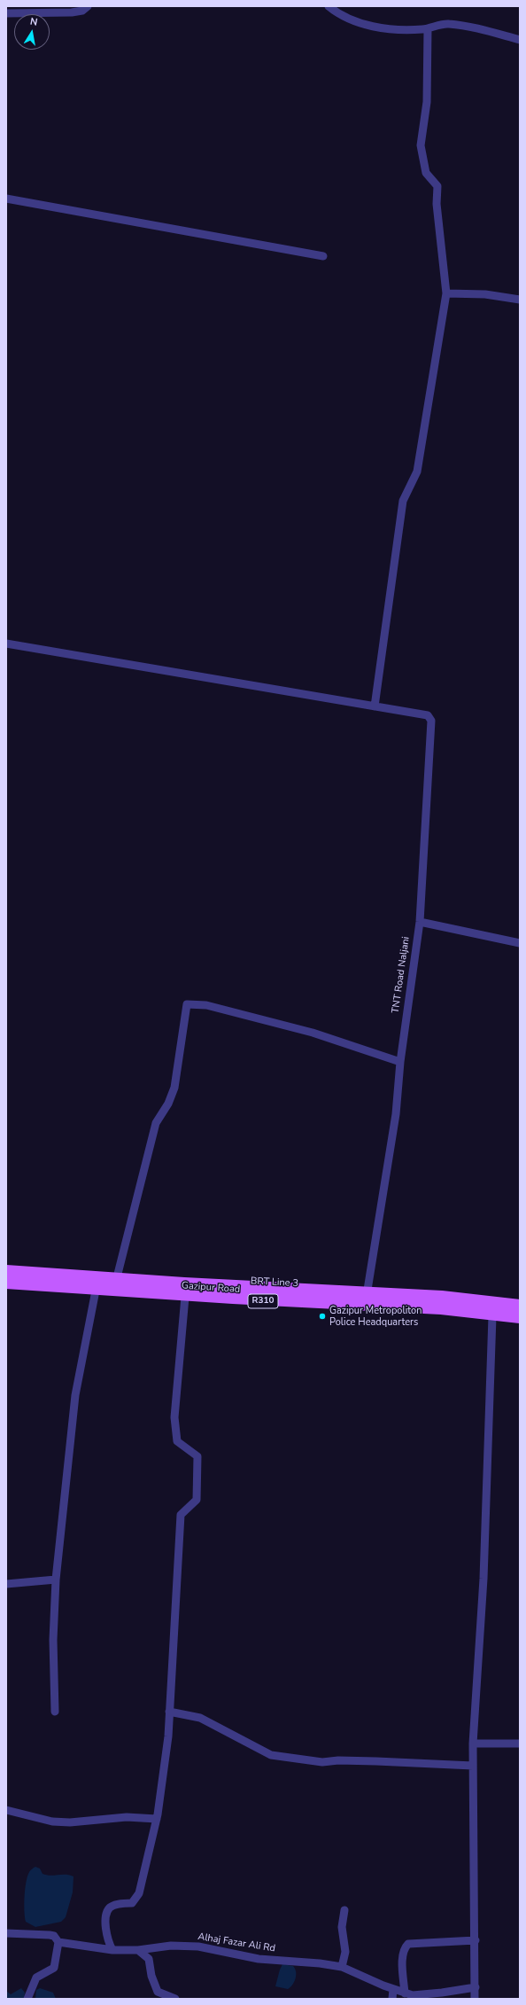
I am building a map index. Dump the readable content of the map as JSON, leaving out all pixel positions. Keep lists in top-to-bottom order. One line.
{"streets":{"main road":["BRT Line 3","Gazipur Road","R310"],"street":["TNT Road Naljani","Alhaj Fazar Ali Rd"]},"crossings":[["TNT Road Naljani","Gazipur Road"]],"places":["Gazipur Metropoliton Police Headquarters"],"north":"top"}
